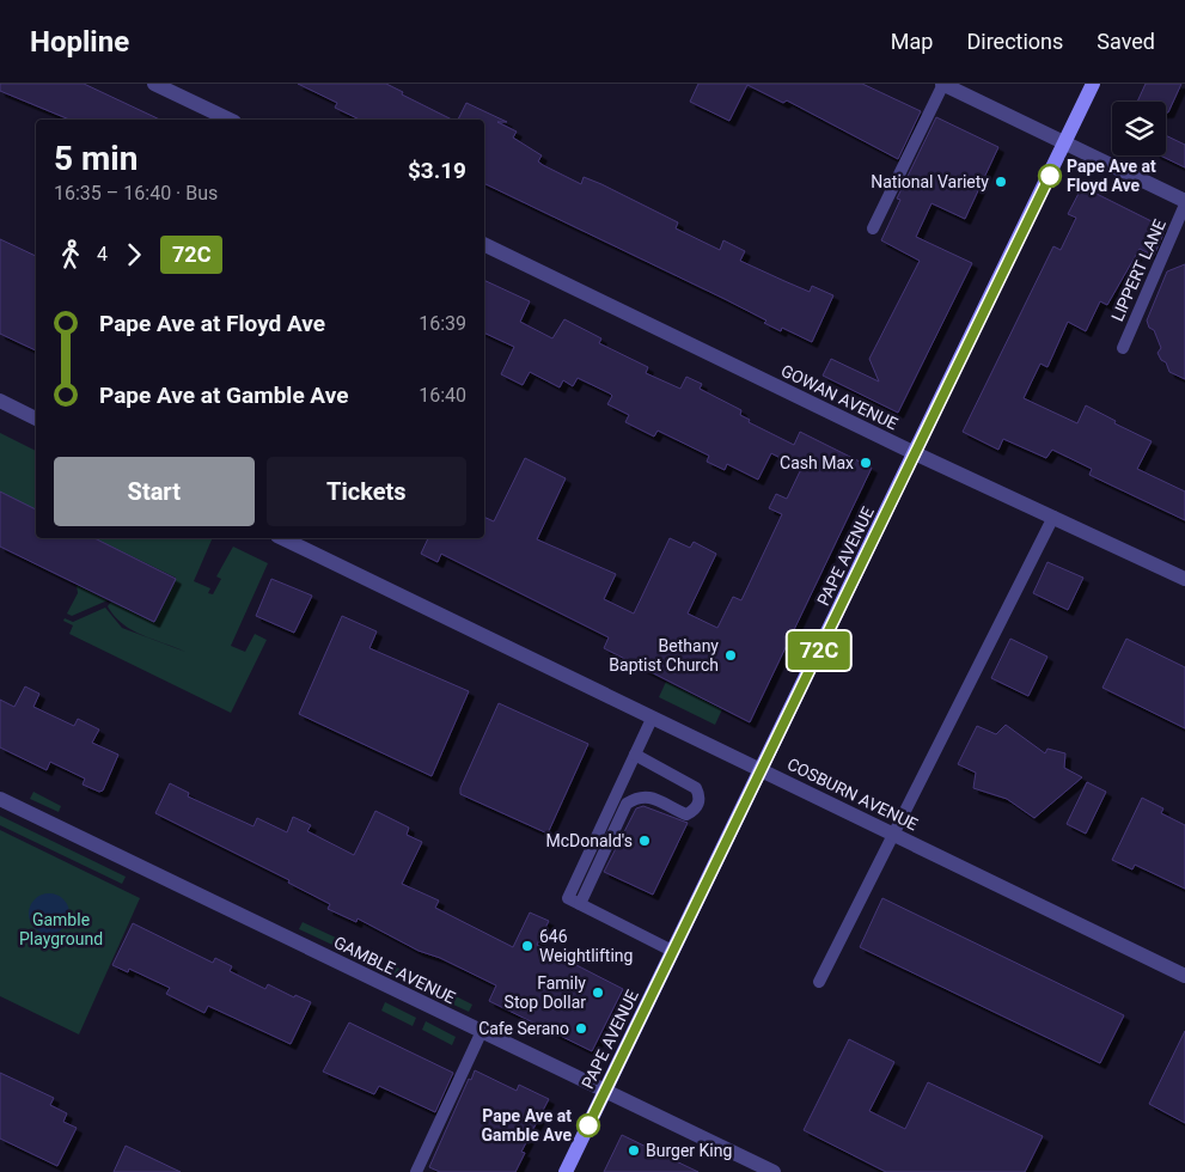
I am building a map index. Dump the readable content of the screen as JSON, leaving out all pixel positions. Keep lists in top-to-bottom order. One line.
{"streets":{"main road":["PAPE AVENUE"],"street":["GOWAN AVENUE","COSBURN AVENUE","GAMBLE AVENUE"],"lane":["LIPPERT LANE"]},"crossings":[["GOWAN AVENUE","PAPE AVENUE"],["PAPE AVENUE","COSBURN AVENUE"],["PAPE AVENUE","GAMBLE AVENUE"]],"parks":["Gamble Playground"],"places":["Pape Ave at Floyd Ave","National Variety","Cash Max","Bethany Baptist Church","McDonald's","646 Weightlifting","Family Stop Dollar","Cafe Serano","Pape Ave at Gamble Ave","Burger King"],"lines":["bus line 72C"],"page":{"header":"Hopline","nav":["Map","Directions","Saved"],"on_map":"72C","heading":["5 min","16:35 – 16:40 · Bus","$3.19"],"legs":["4","72C"],"list":[{"name":"Pape Ave at Floyd Ave","value":"16:39"},{"name":"Pape Ave at Gamble Ave","value":"16:40"}],"buttons":["Start","Tickets"]}}
